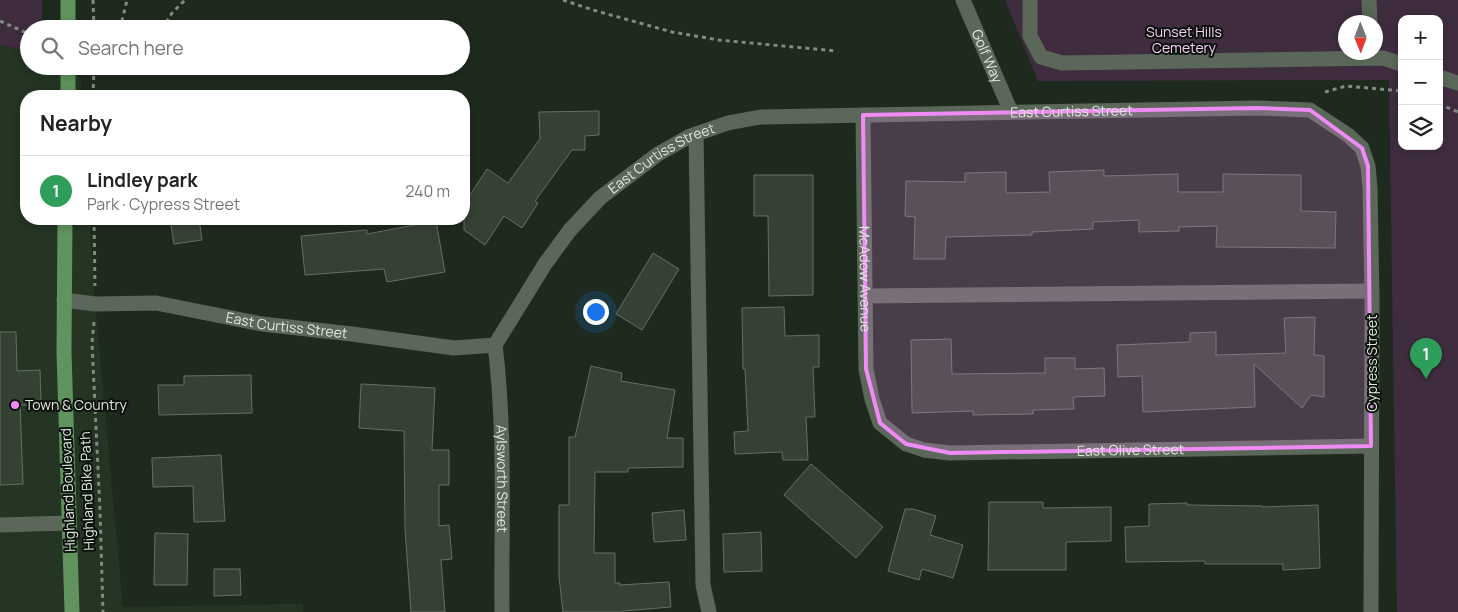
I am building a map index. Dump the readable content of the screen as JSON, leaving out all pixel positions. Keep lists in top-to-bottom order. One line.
{"streets":{"main road":["Highland Boulevard"],"street":["Golf Way","East Curtiss Street","McAdow Avenue","Cypress Street","East Olive Street","Aylsworth Street"],"path":["Highland Bike Path"]},"crossings":[["Golf Way","East Curtiss Street"],["East Curtiss Street","McAdow Avenue"],["East Curtiss Street","Cypress Street"],["East Curtiss Street","Aylsworth Street"],["East Curtiss Street","Highland Boulevard"],["East Curtiss Street","Highland Bike Path"],["McAdow Avenue","East Olive Street"],["Cypress Street","East Olive Street"]],"parks":["Sunset Hills Cemetery"],"places":["Town & Country"],"north":"bottom","page":{"map_buttons":["+","−"],"search":"Search here","heading":"Nearby","list":[{"mark":"1","name":"Lindley park","note":"Park · Cypress Street","value":"240 m"}],"pins":"1"}}
